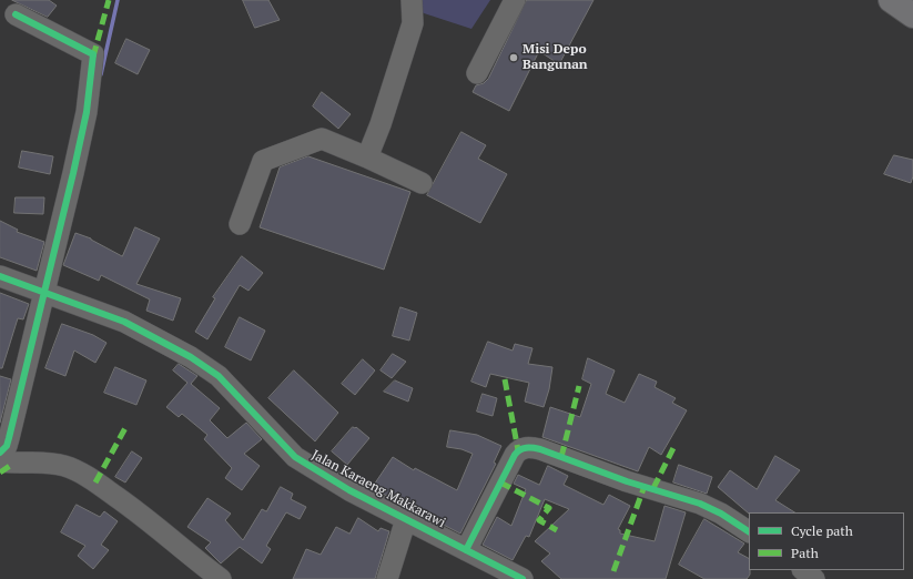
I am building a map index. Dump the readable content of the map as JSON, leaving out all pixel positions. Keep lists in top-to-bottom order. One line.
{"streets":{"street":["Jalan Karaeng Makkarawi"]},"places":["Misi Depo Bangunan"],"legend":["Cycle path","Path"]}
